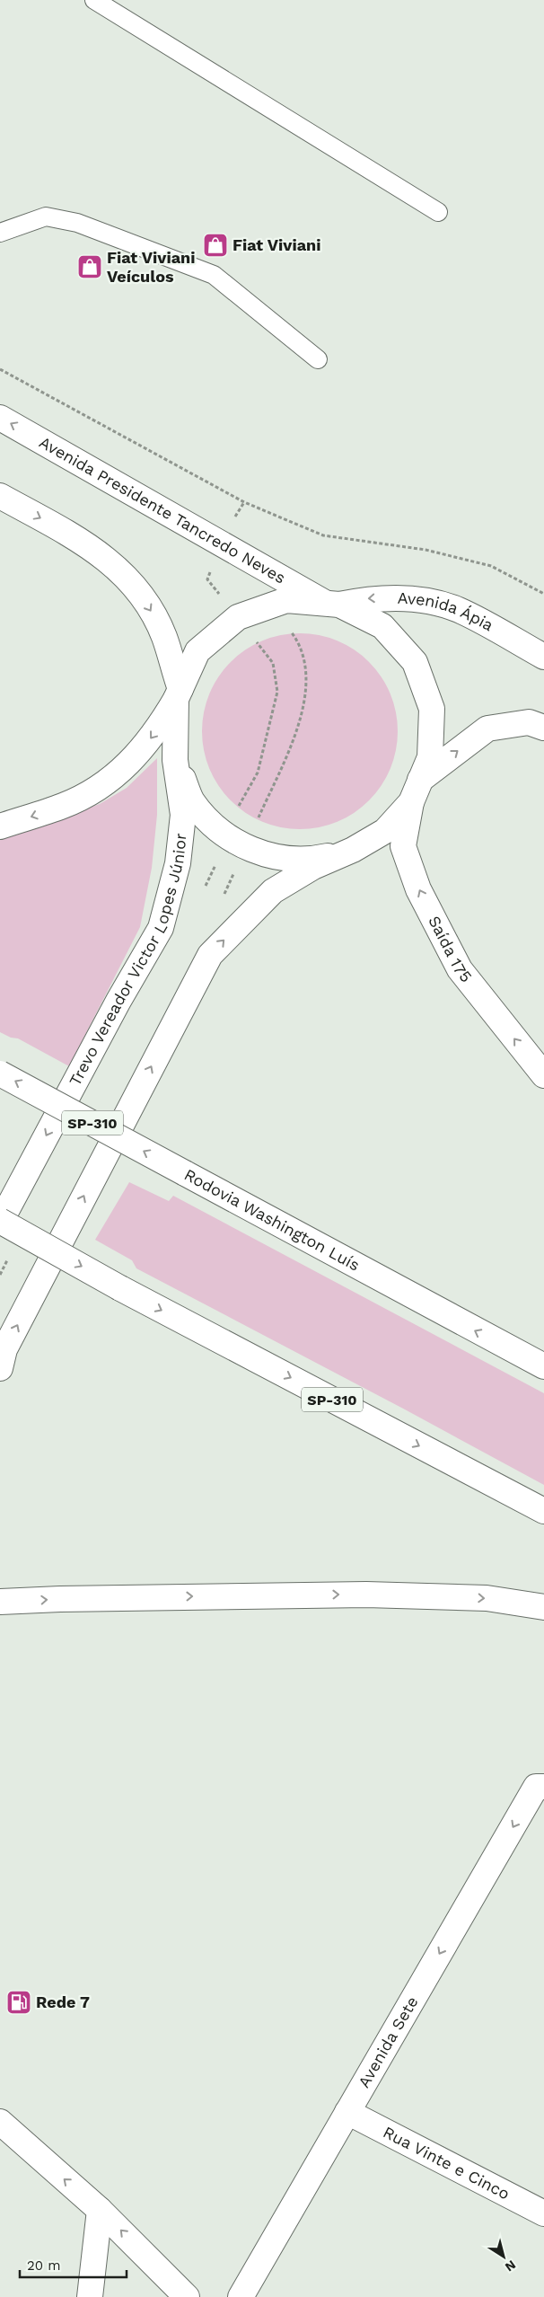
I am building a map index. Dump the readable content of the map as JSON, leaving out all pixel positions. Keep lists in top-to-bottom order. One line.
{"streets":{"main road":["Avenida Presidente Tancredo Neves","Avenida Ápia","Saída 175","Trevo Vereador Victor Lopes Júnior","SP-310","Rodovia Washington Luís","Avenida Sete","Rua Vinte e Cinco"]},"crossings":[["Avenida Presidente Tancredo Neves","Avenida Ápia"],["Avenida Presidente Tancredo Neves","Trevo Vereador Victor Lopes Júnior"],["Avenida Ápia","Trevo Vereador Victor Lopes Júnior"],["Saída 175","Trevo Vereador Victor Lopes Júnior"],["Trevo Vereador Victor Lopes Júnior","SP-310"],["Avenida Sete","Rua Vinte e Cinco"]],"one_way":["Avenida Presidente Tancredo Neves","Avenida Ápia","Saída 175","Avenida Sete"],"places":{"shop":["Fiat Viviani","Fiat Viviani Veículos"],"fuel station":["Rede 7"]},"scale_bar":"20 m","north":"bottom right"}
